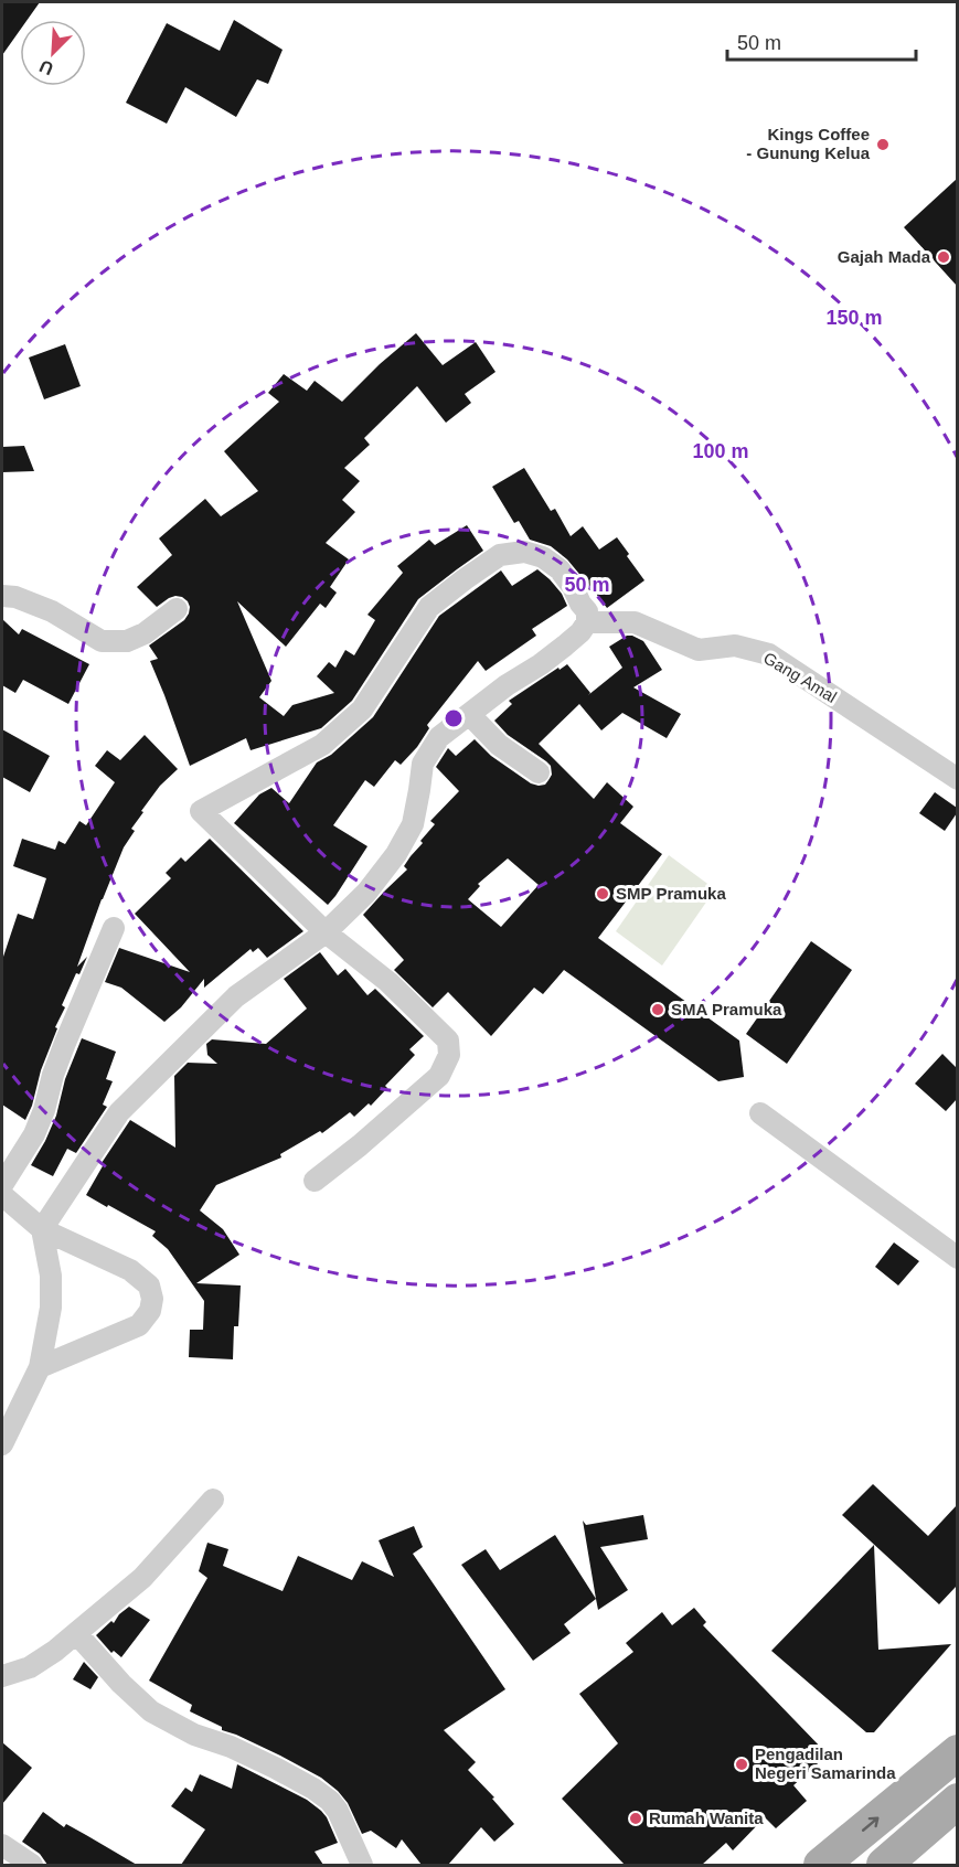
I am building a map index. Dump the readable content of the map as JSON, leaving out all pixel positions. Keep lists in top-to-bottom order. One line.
{"streets":{"street":["Gang Amal"]},"places":["Kings Coffee - Gunung Kelua","Gajah Mada","SMP Pramuka","SMA Pramuka","Pengadilan Negeri Samarinda","Rumah Wanita"],"scale_bar":"50 m","north":"bottom left","rings":["150 m","100 m","50 m"]}
